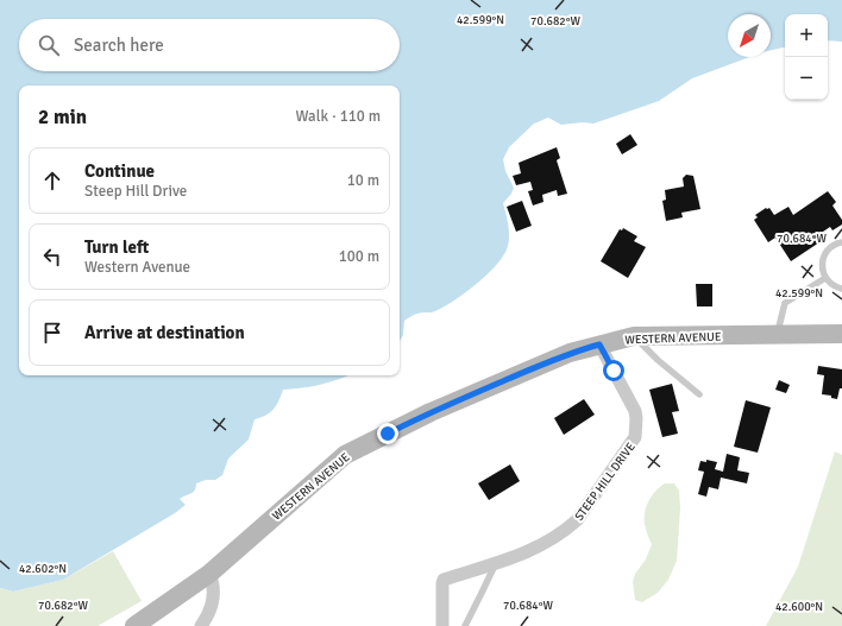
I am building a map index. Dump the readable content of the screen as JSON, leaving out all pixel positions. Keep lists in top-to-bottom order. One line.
{"streets":{"main road":["WESTERN AVENUE"],"street":["STEEP HILL DRIVE"]},"crossings":[["WESTERN AVENUE","STEEP HILL DRIVE"]],"north":"bottom left","page":{"map_buttons":["+","−"],"search":"Search here","heading":["2 min","Walk · 110 m"],"list":[["Continue","Steep Hill Drive","10 m"],["Turn left","Western Avenue","100 m"],"Arrive at destination"]},"coordinates":["42.599°N","70.682°W","70.684°W","42.602°N","42.600°N"]}
